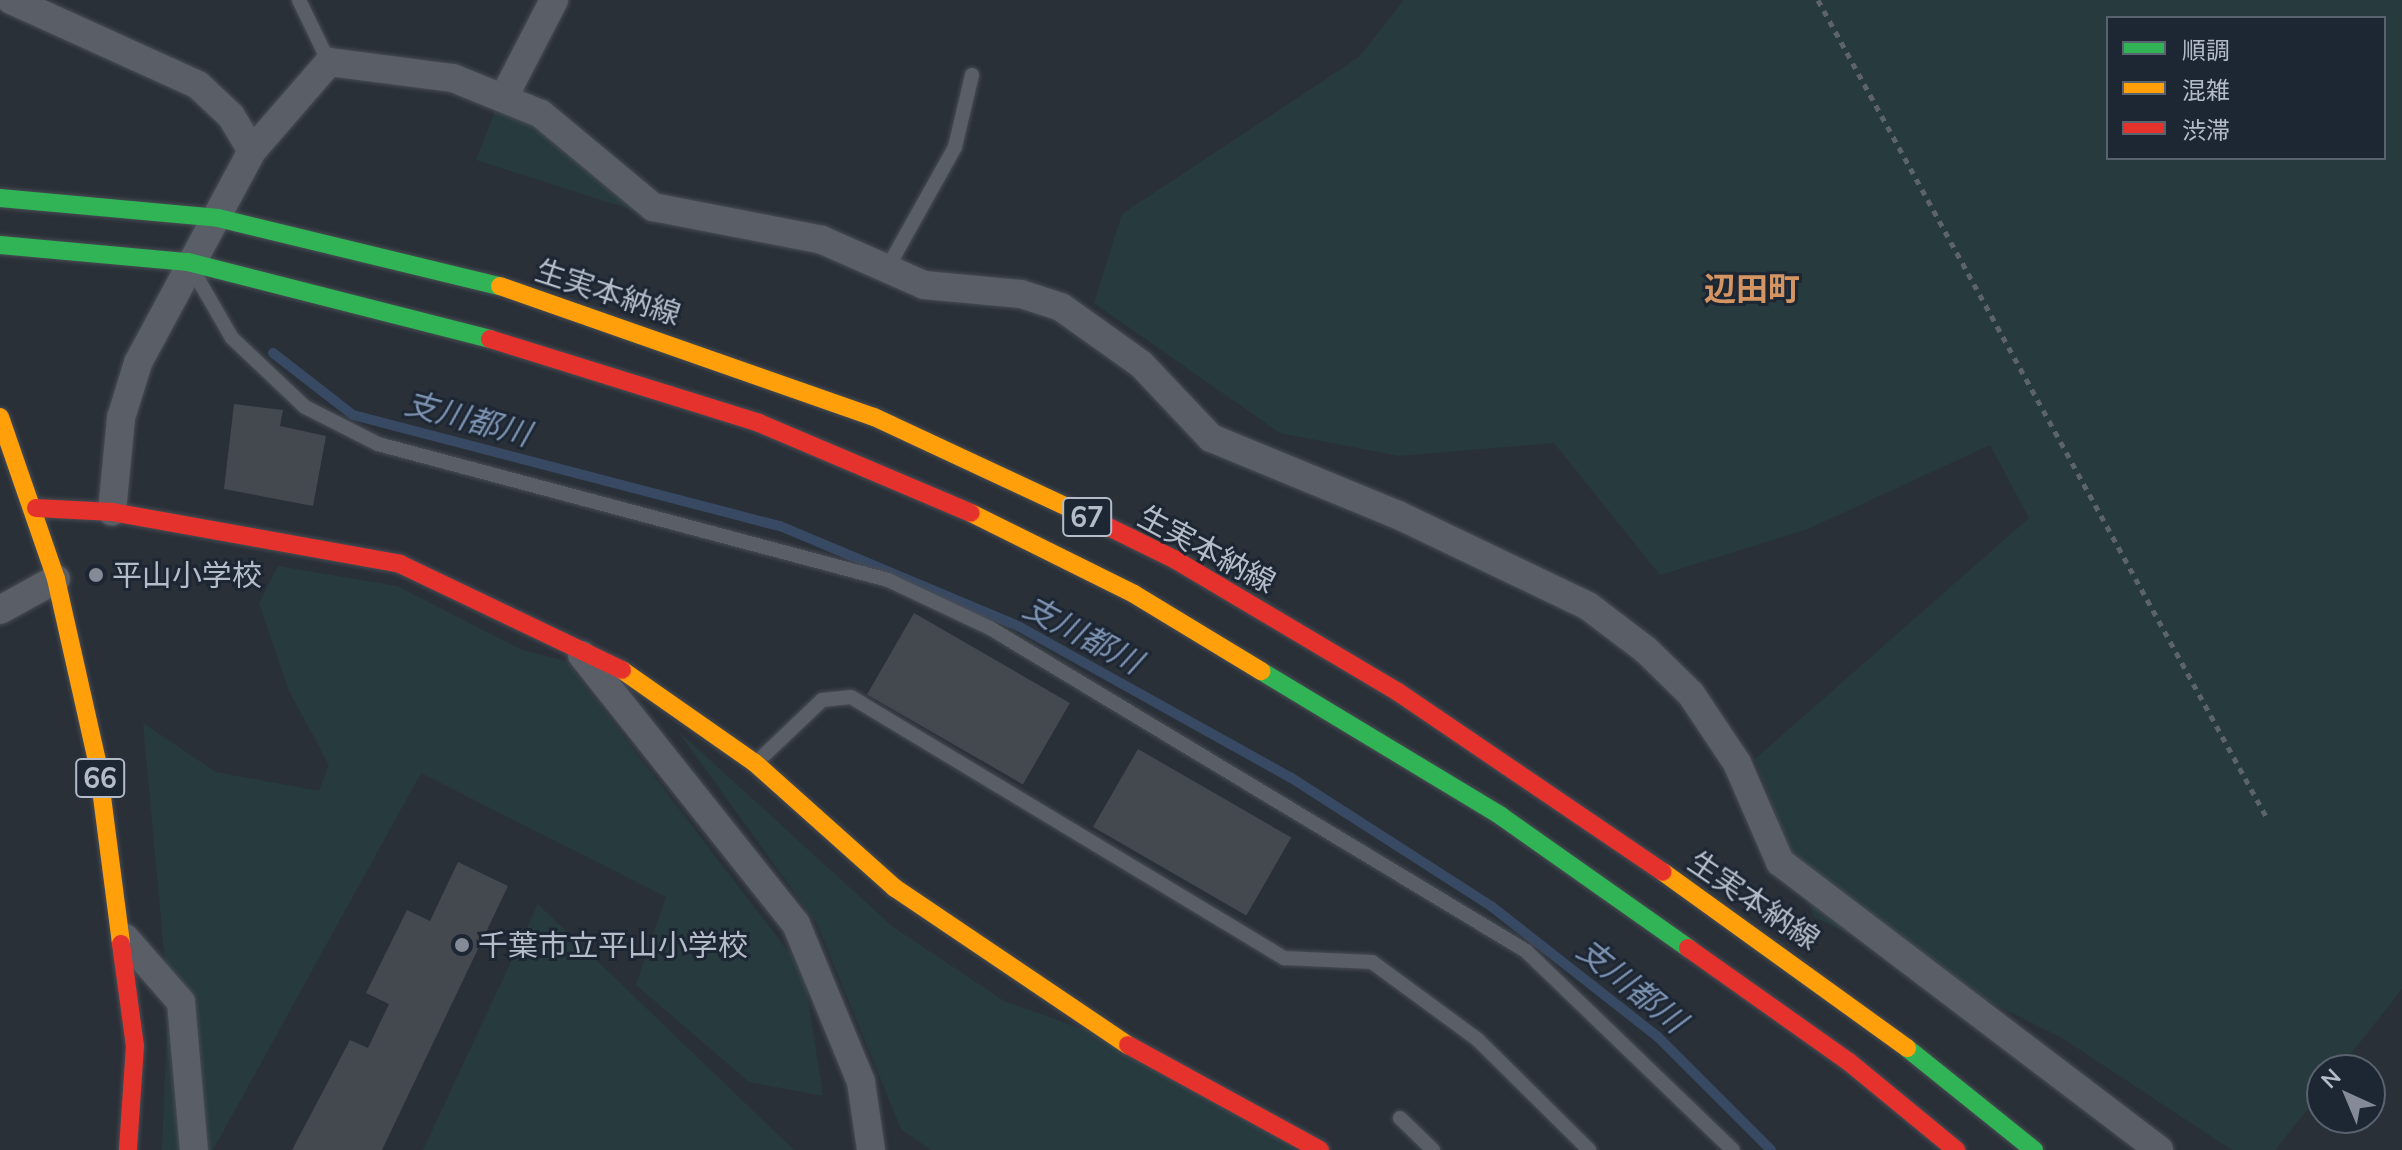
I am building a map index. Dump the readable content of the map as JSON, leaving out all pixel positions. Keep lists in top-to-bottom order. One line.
{"streets":{"main road":["生実本納線","67","66"]},"districts":["辺田町"],"water":["支川都川"],"places":["平山小学校","千葉市立平山小学校"],"legend":["順調","混雑","渋滞"],"north":"top left"}
